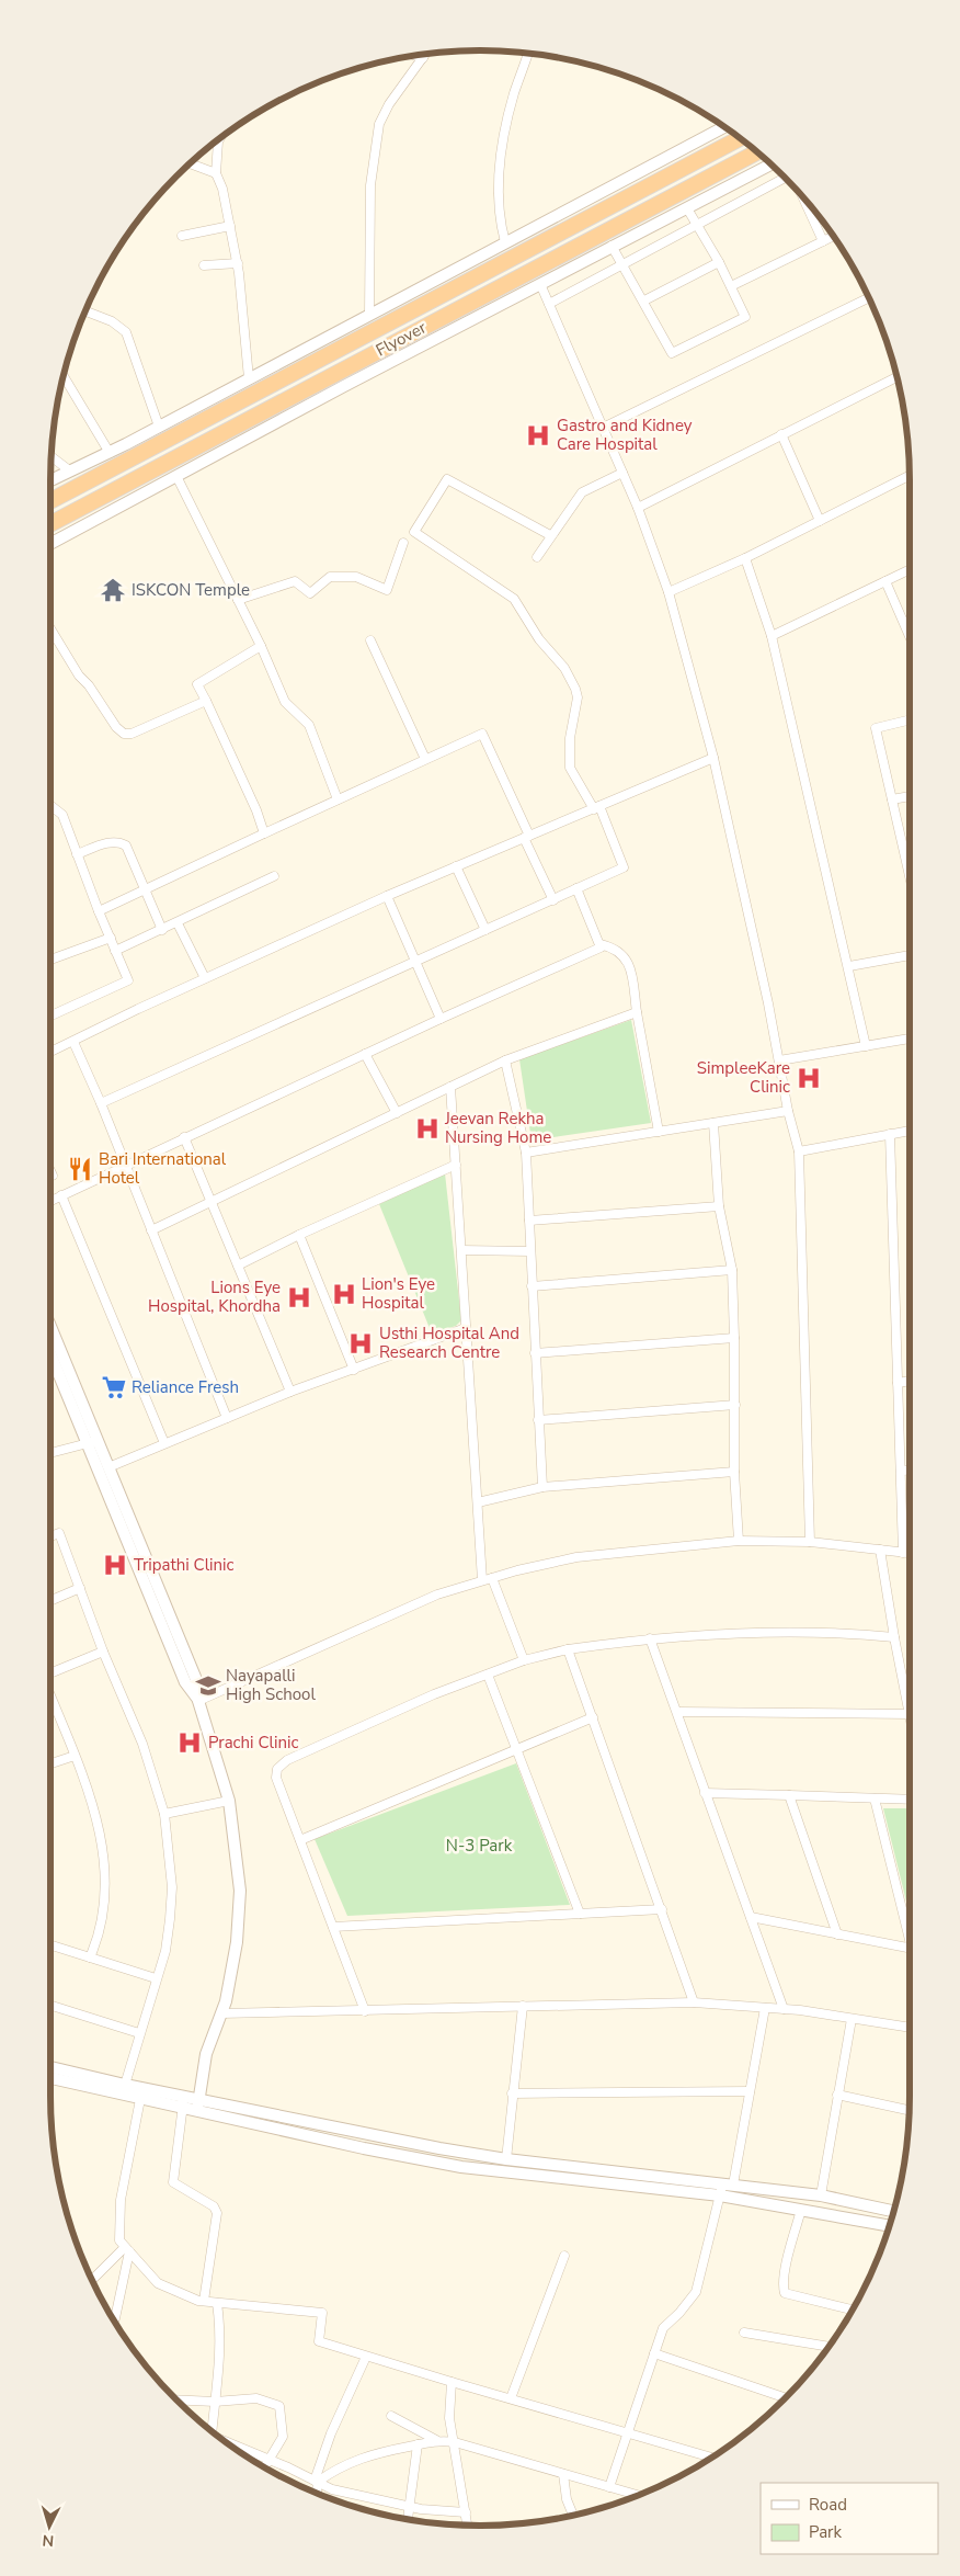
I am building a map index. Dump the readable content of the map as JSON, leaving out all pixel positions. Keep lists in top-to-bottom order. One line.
{"streets":{"highway":["Flyover"]},"parks":["N-3 Park"],"places":{"hospital":["Gastro and Kidney Care Hospital","SimpleeKare Clinic","Jeevan Rekha Nursing Home","Lion's Eye Hospital","Lions Eye Hospital, Khordha","Usthi Hospital And Research Centre","Tripathi Clinic","Prachi Clinic"],"temple":["ISKCON Temple"],"restaurant":["Bari International Hotel"],"supermarket":["Reliance Fresh"],"school or university":["Nayapalli High School"]},"legend":["Road","Park"],"north":"bottom"}
